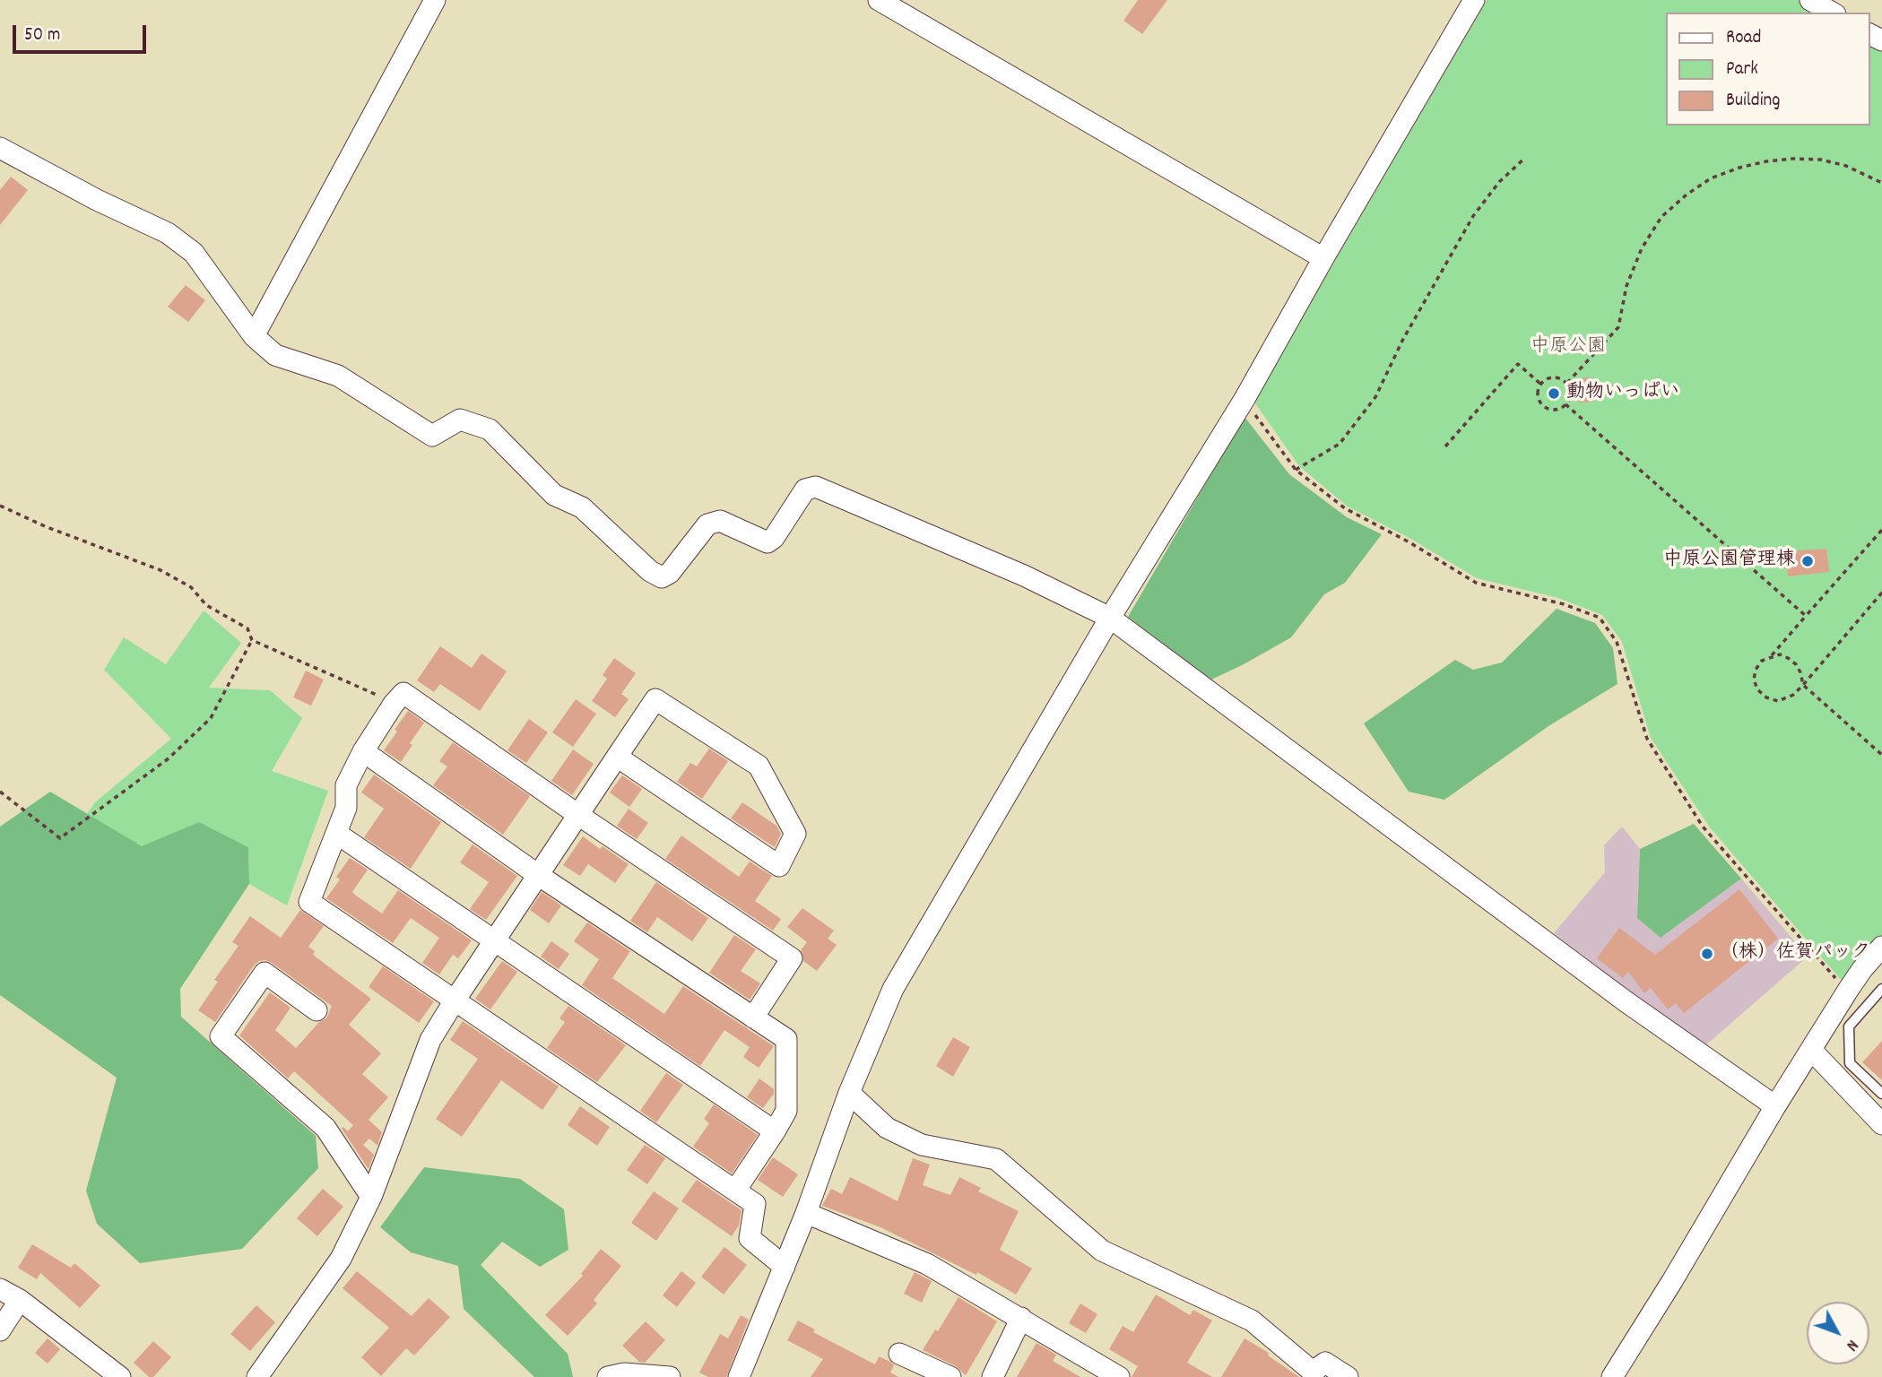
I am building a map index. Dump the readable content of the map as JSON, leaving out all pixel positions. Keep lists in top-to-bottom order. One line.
{"parks":["中原公園"],"places":["動物いっぱい","中原公園管理棟","（株）佐賀パック"],"legend":["Road","Park","Building"],"scale_bar":"50 m","north":"bottom right"}
